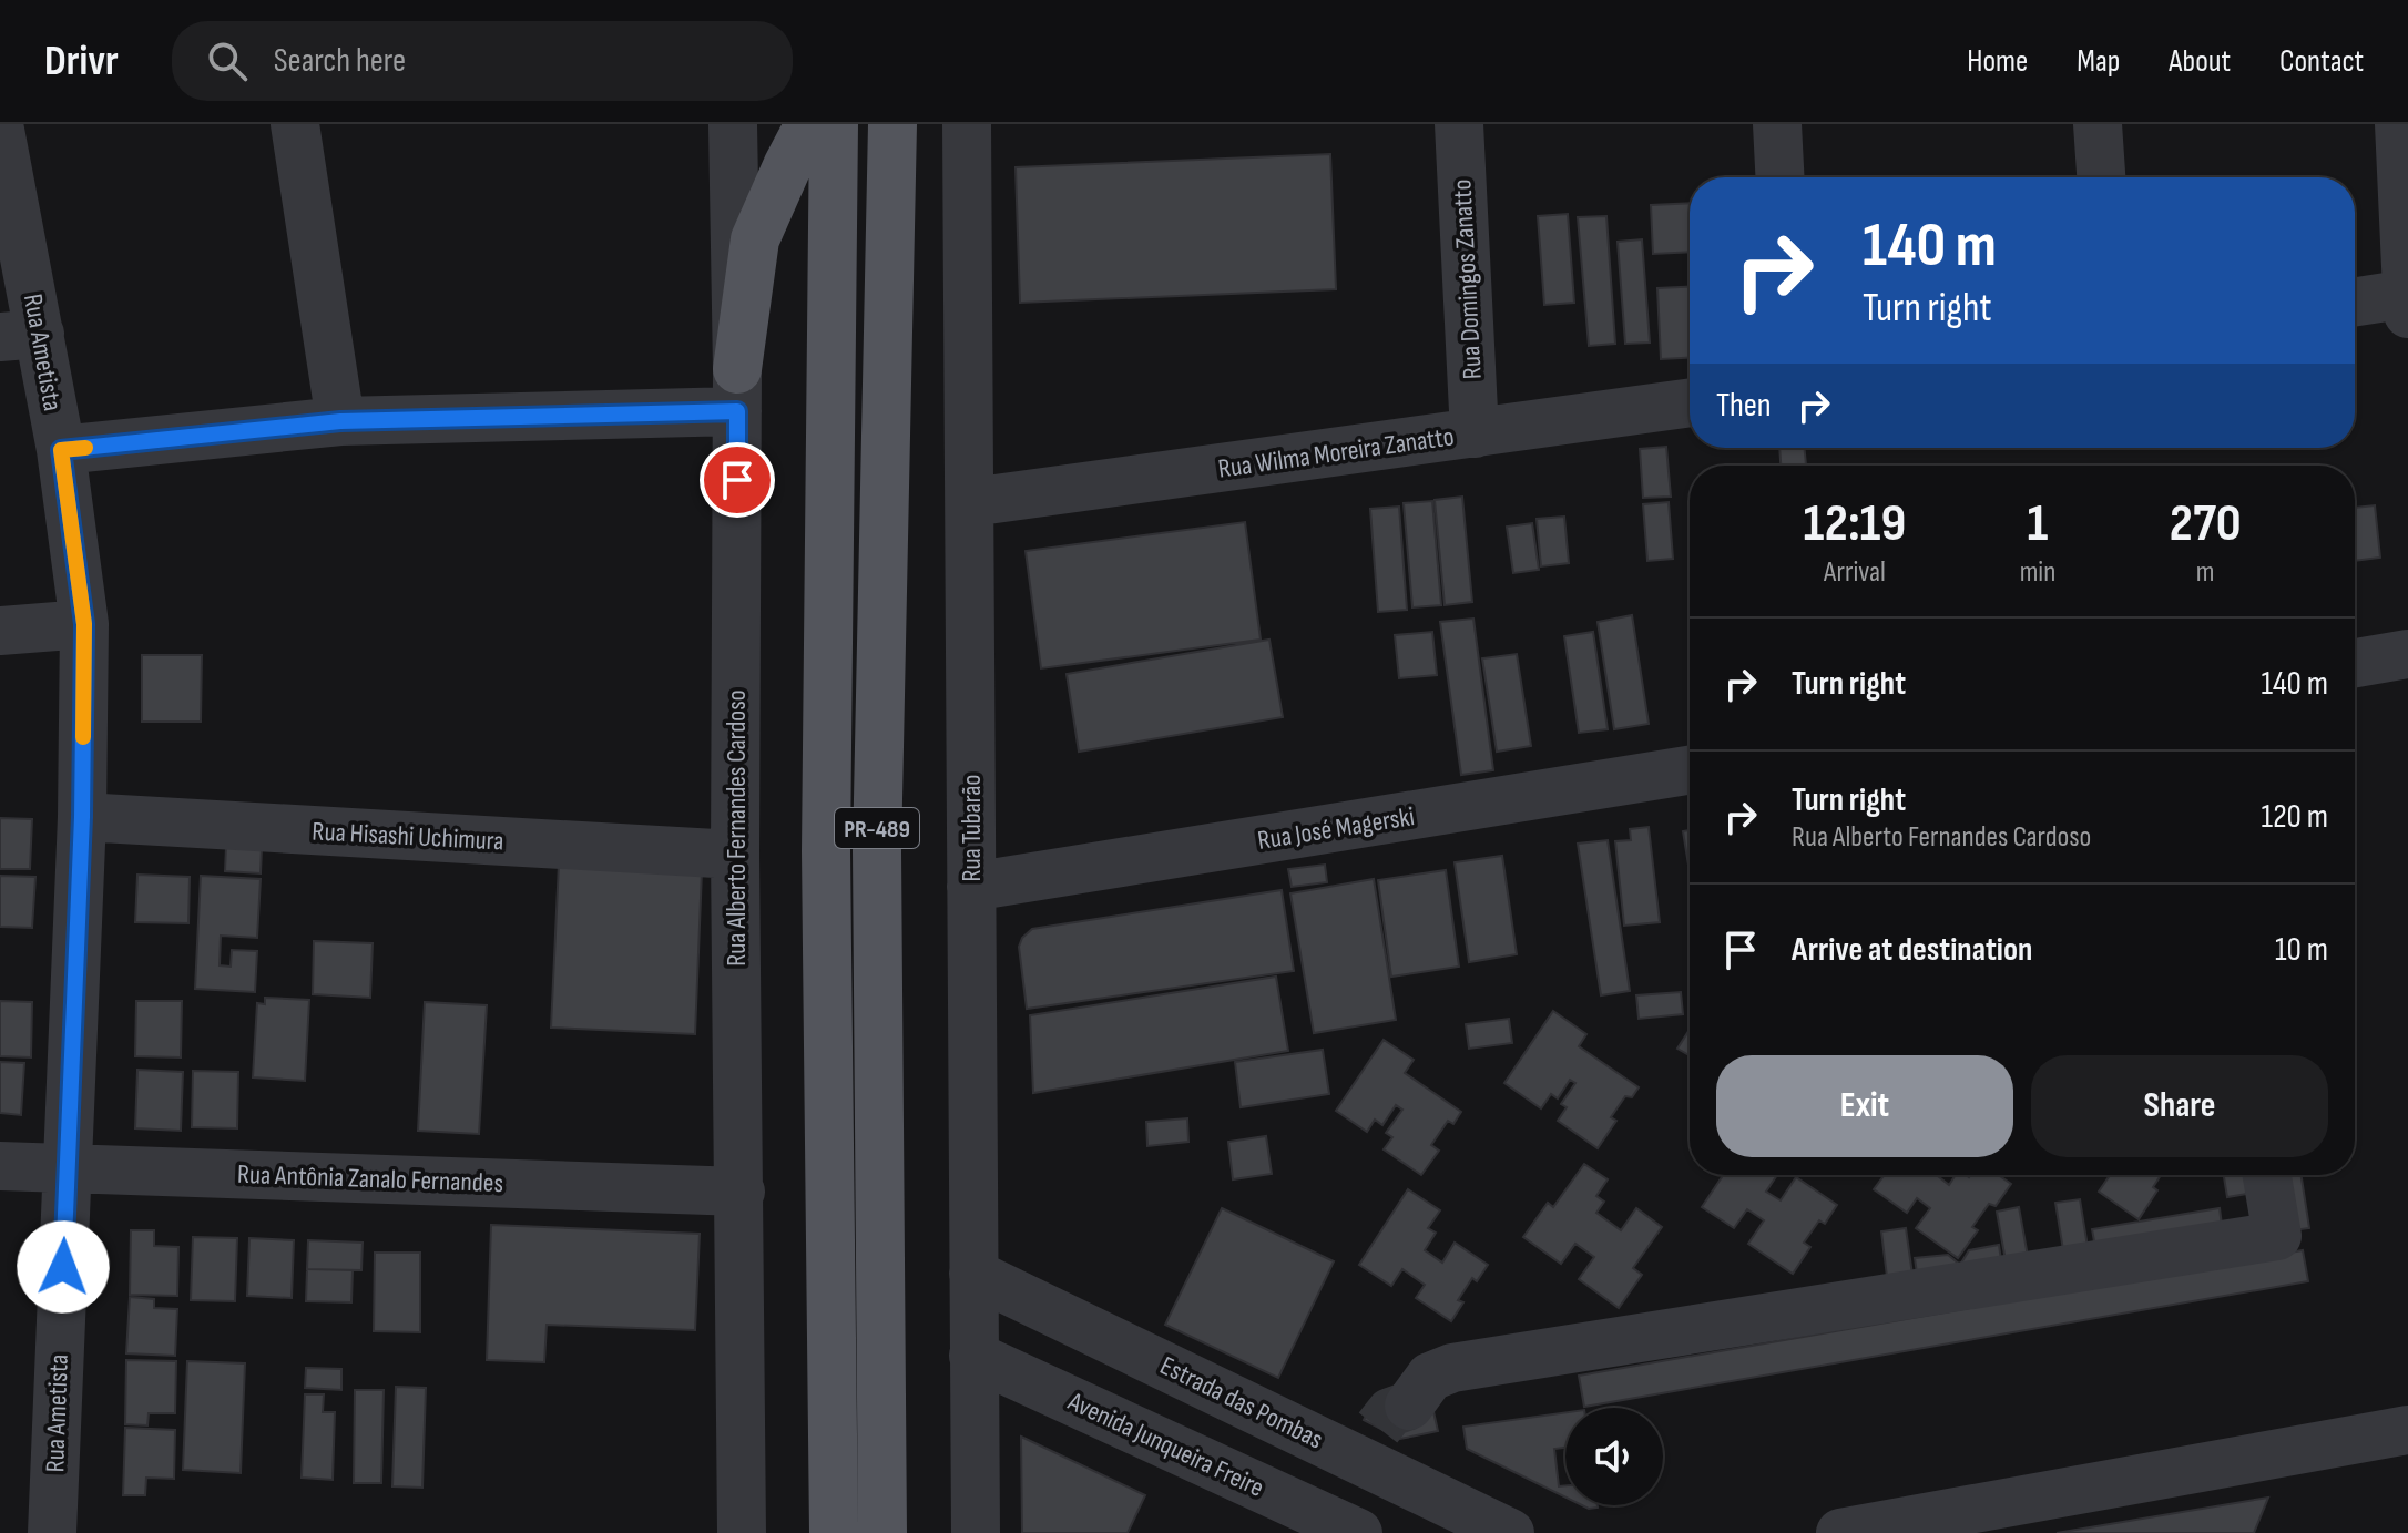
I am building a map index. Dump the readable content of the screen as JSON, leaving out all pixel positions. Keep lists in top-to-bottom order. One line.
{"streets":{"main road":["PR-489"],"street":["Rua Domingos Zanatto","Rua Ametista","Rua Wilma Moreira Zanatto","Rua Alberto Fernandes Cardoso","Rua Tubarão","Rua José Magerski","Rua Hisashi Uchimura","Rua Antônia Zanalo Fernandes","Estrada das Pombas","Avenida Junqueira Freire"]},"crossings":[["Rua Domingos Zanatto","Rua Wilma Moreira Zanatto"],["Rua Ametista","Rua Hisashi Uchimura"],["Rua Ametista","Rua Antônia Zanalo Fernandes"],["Rua Wilma Moreira Zanatto","Rua Tubarão"],["Rua Alberto Fernandes Cardoso","Rua Hisashi Uchimura"],["Rua Alberto Fernandes Cardoso","Rua Antônia Zanalo Fernandes"],["Rua Tubarão","Rua José Magerski"],["Rua Tubarão","Estrada das Pombas"],["Rua Tubarão","Avenida Junqueira Freire"]],"page":{"header":"Drivr","search":"Search here","nav":["Home","Map","About","Contact"],"turn":["140 m","Turn right"],"then":"Then","eta":["12:19","Arrival","1","min","270","m"],"list":[{"name":"Turn right","value":"140 m"},{"name":"Turn right","note":"Rua Alberto Fernandes Cardoso","value":"120 m"},{"name":"Arrive at destination","value":"10 m"}],"buttons":["Exit","Share"]}}
